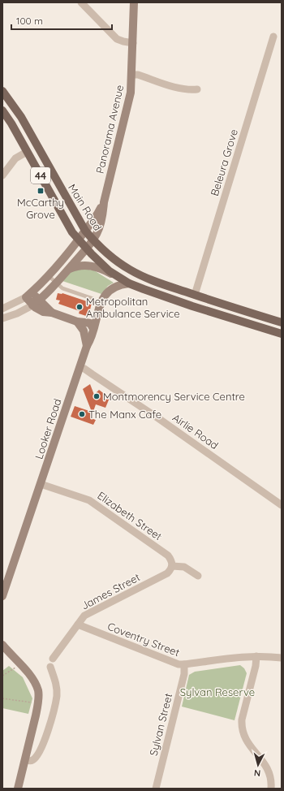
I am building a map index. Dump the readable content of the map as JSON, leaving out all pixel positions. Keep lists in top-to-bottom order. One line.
{"streets":{"main road":["44","Main Road"],"street":["Panorama Avenue","Beleura Grove","Looker Road","Airlie Road","Elizabeth Street","James Street","Coventry Street","Sylvan Street"]},"crossings":[["Panorama Avenue","44"],["Panorama Avenue","Main Road"],["Beleura Grove","Main Road"],["44","Looker Road"],["Looker Road","Airlie Road"],["Looker Road","Elizabeth Street"],["Elizabeth Street","James Street"],["James Street","Coventry Street"],["Coventry Street","Sylvan Street"]],"parks":["Sylvan Reserve"],"places":{"transit":["McCarthy Grove"],"other":["Metropolitan Ambulance Service","Montmorency Service Centre","The Manx Cafe"]},"scale_bar":"100 m","north":"bottom"}
